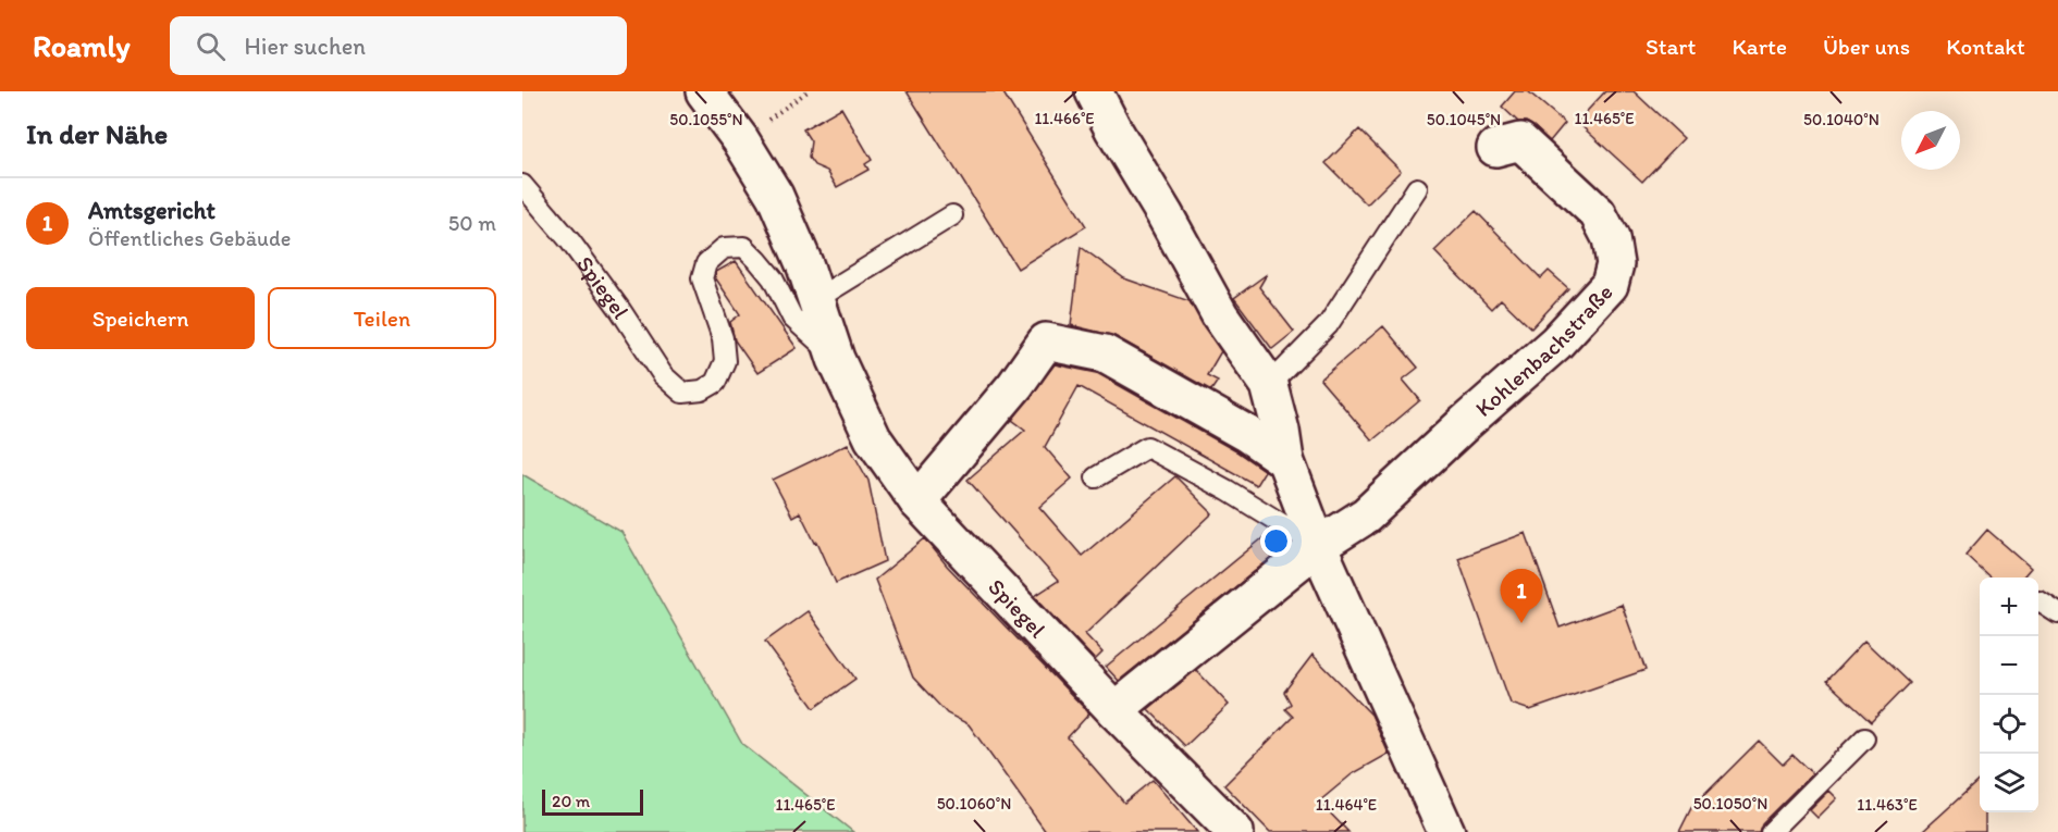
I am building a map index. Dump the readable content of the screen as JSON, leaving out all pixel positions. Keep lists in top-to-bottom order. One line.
{"streets":{"street":["Spiegel","Kohlenbachstraße"]},"crossings":[["Spiegel","Kohlenbachstraße"]],"scale_bar":"20 m","north":"bottom left","page":{"header":"Roamly","search":"Hier suchen","nav":["Start","Karte","Über uns","Kontakt"],"heading":"In der Nähe","list":[{"mark":"1","name":"Amtsgericht","note":"Öffentliches Gebäude","value":"50 m"}],"buttons":["Speichern","Teilen"],"pins":"1","map_buttons":["+","−"],"scale":"20 m"},"coordinates":["11.466°E","11.465°E","50.1045°N","50.1040°N","50.1055°N","50.1060°N","50.1050°N","11.464°E","11.463°E"]}
